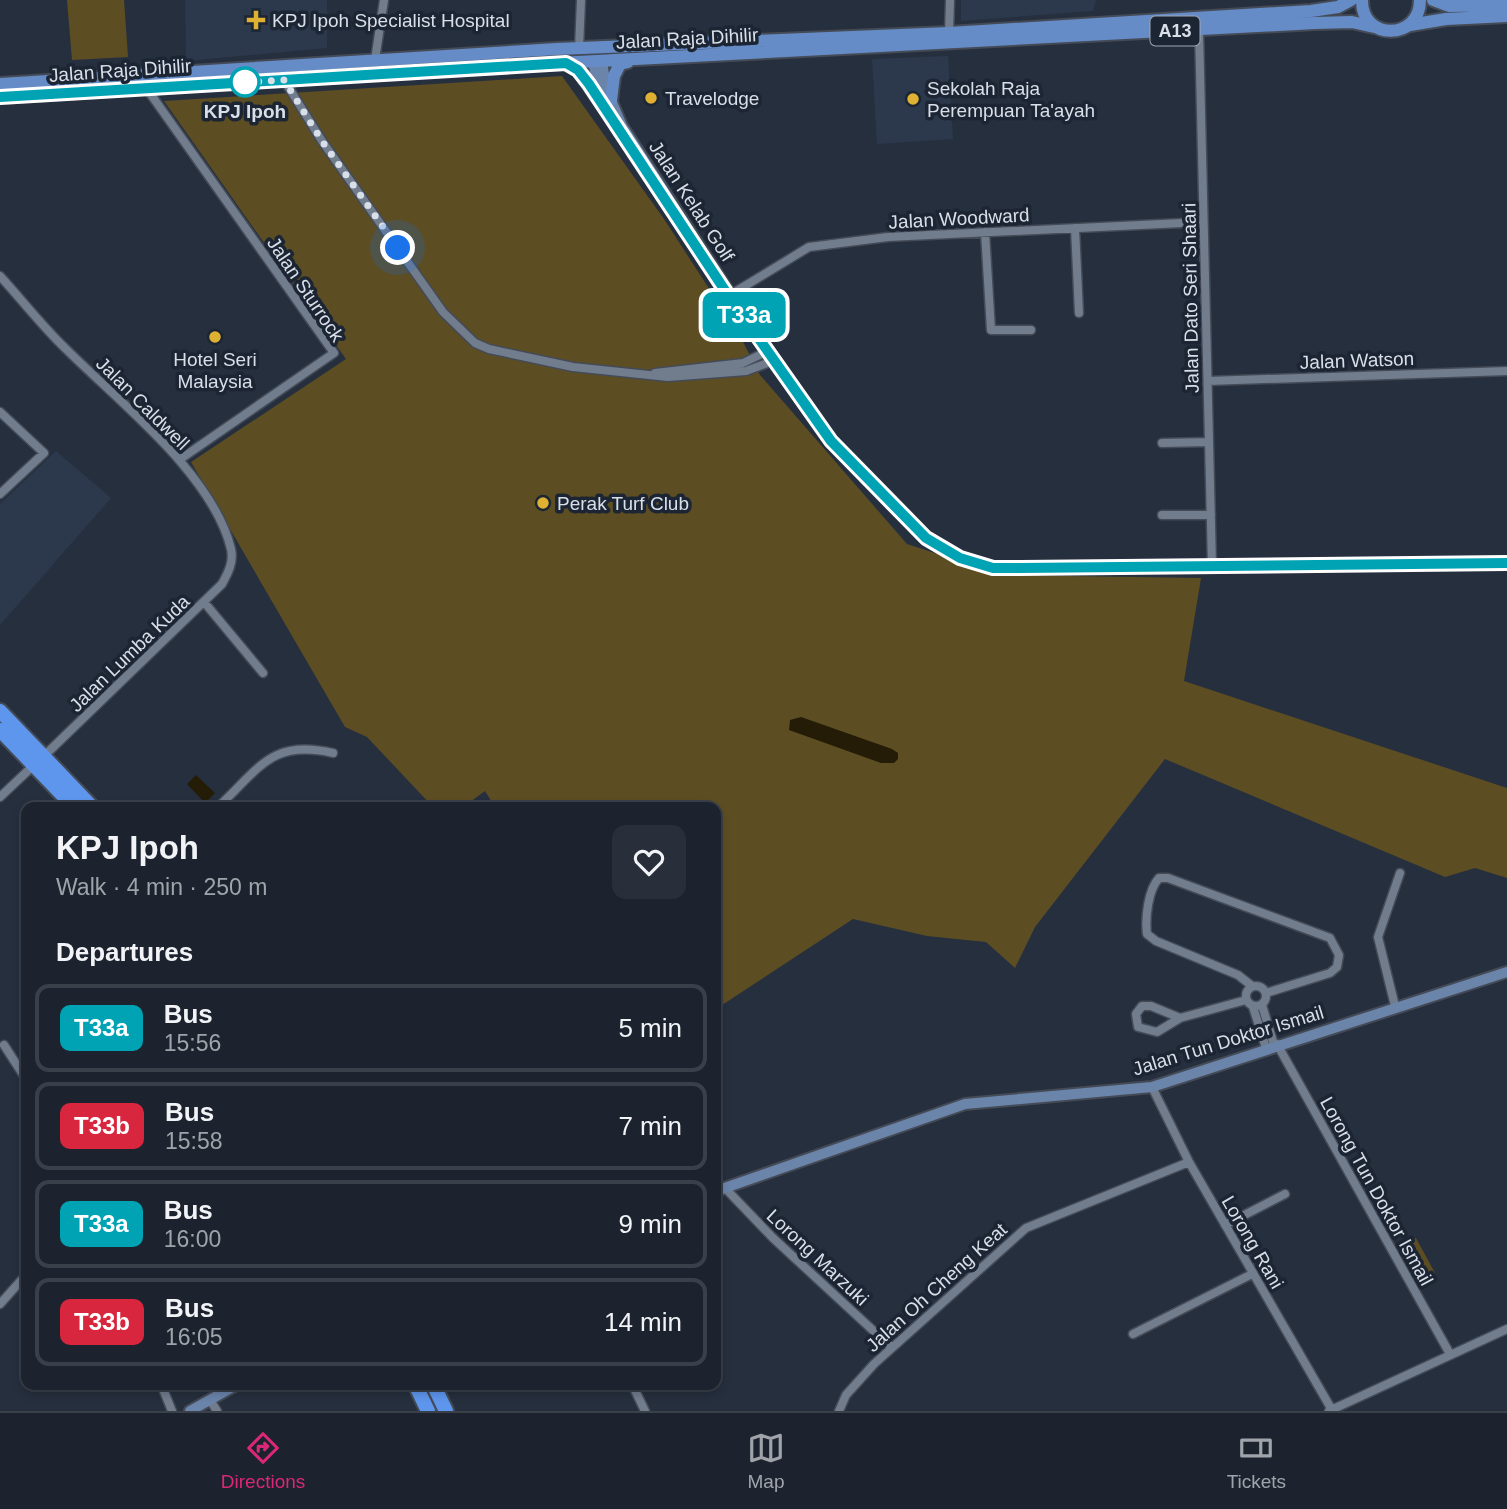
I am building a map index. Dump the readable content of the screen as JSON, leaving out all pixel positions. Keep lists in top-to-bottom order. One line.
{"streets":{"main road":["A13","Jalan Raja Dihilir"],"street":["Jalan Kelab Golf","Jalan Woodward","Jalan Sturrock","Jalan Dato Seri Shaari","Jalan Watson","Jalan Caldwell","Jalan Lumba Kuda","Jalan Tun Doktor Ismail","Lorong Tun Doktor Ismail","Lorong Rani","Lorong Marzuki","Jalan Oh Cheng Keat"]},"crossings":[["A13","Jalan Raja Dihilir"],["Jalan Raja Dihilir","Jalan Sturrock"],["Jalan Raja Dihilir","Jalan Dato Seri Shaari"],["Jalan Kelab Golf","Jalan Woodward"],["Jalan Kelab Golf","Jalan Dato Seri Shaari"],["Jalan Woodward","Jalan Dato Seri Shaari"],["Jalan Sturrock","Jalan Caldwell"],["Jalan Dato Seri Shaari","Jalan Watson"],["Jalan Caldwell","Jalan Lumba Kuda"],["Jalan Tun Doktor Ismail","Lorong Tun Doktor Ismail"],["Jalan Tun Doktor Ismail","Lorong Rani"],["Lorong Rani","Jalan Oh Cheng Keat"],["Lorong Marzuki","Jalan Oh Cheng Keat"]],"places":{"health":["KPJ Ipoh Specialist Hospital"],"other":["KPJ Ipoh","Travelodge","Sekolah Raja Perempuan Ta'ayah","Hotel Seri Malaysia","Perak Turf Club"]},"lines":["bus line T33a"],"page":{"on_map":"T33a","heading":[["KPJ Ipoh","Walk · 4 min · 250 m"],"Departures"],"list":[{"mark":"T33a","name":"Bus","note":"15:56","value":"5 min"},{"mark":"T33b","name":"Bus","note":"15:58","value":"7 min"},{"mark":"T33a","name":"Bus","note":"16:00","value":"9 min"},{"mark":"T33b","name":"Bus","note":"16:05","value":"14 min"}],"tabs":["Directions","Map","Tickets"]}}
